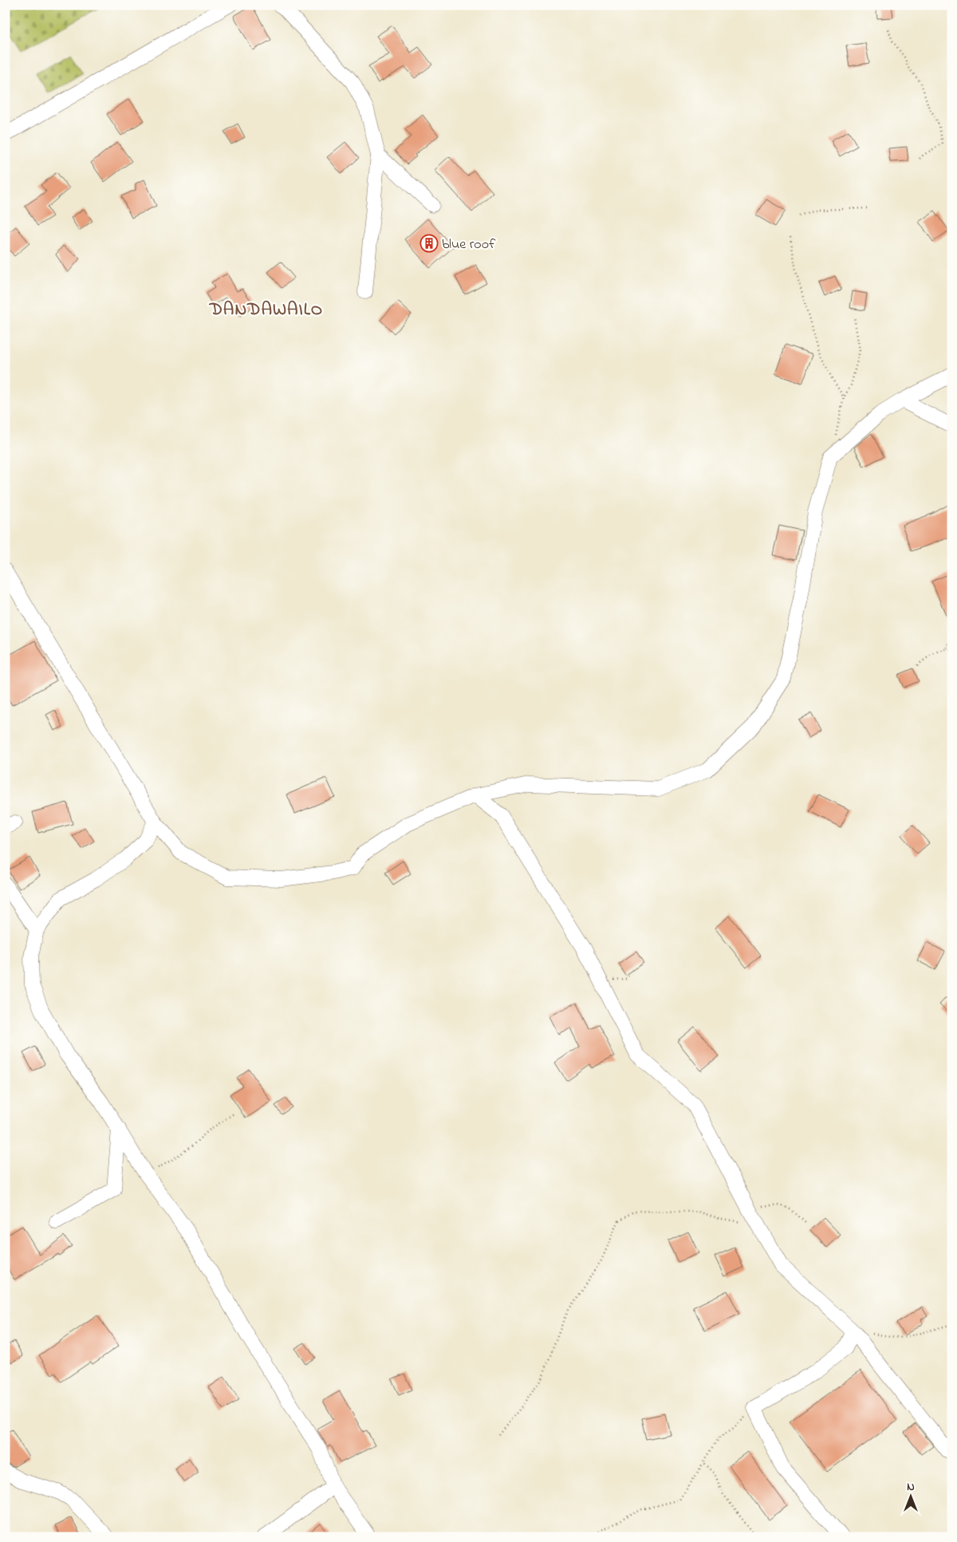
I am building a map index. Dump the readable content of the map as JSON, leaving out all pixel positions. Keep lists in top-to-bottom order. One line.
{"districts":["DANDAWAILO"],"places":{"building":["blue roof"]},"north":"top"}
